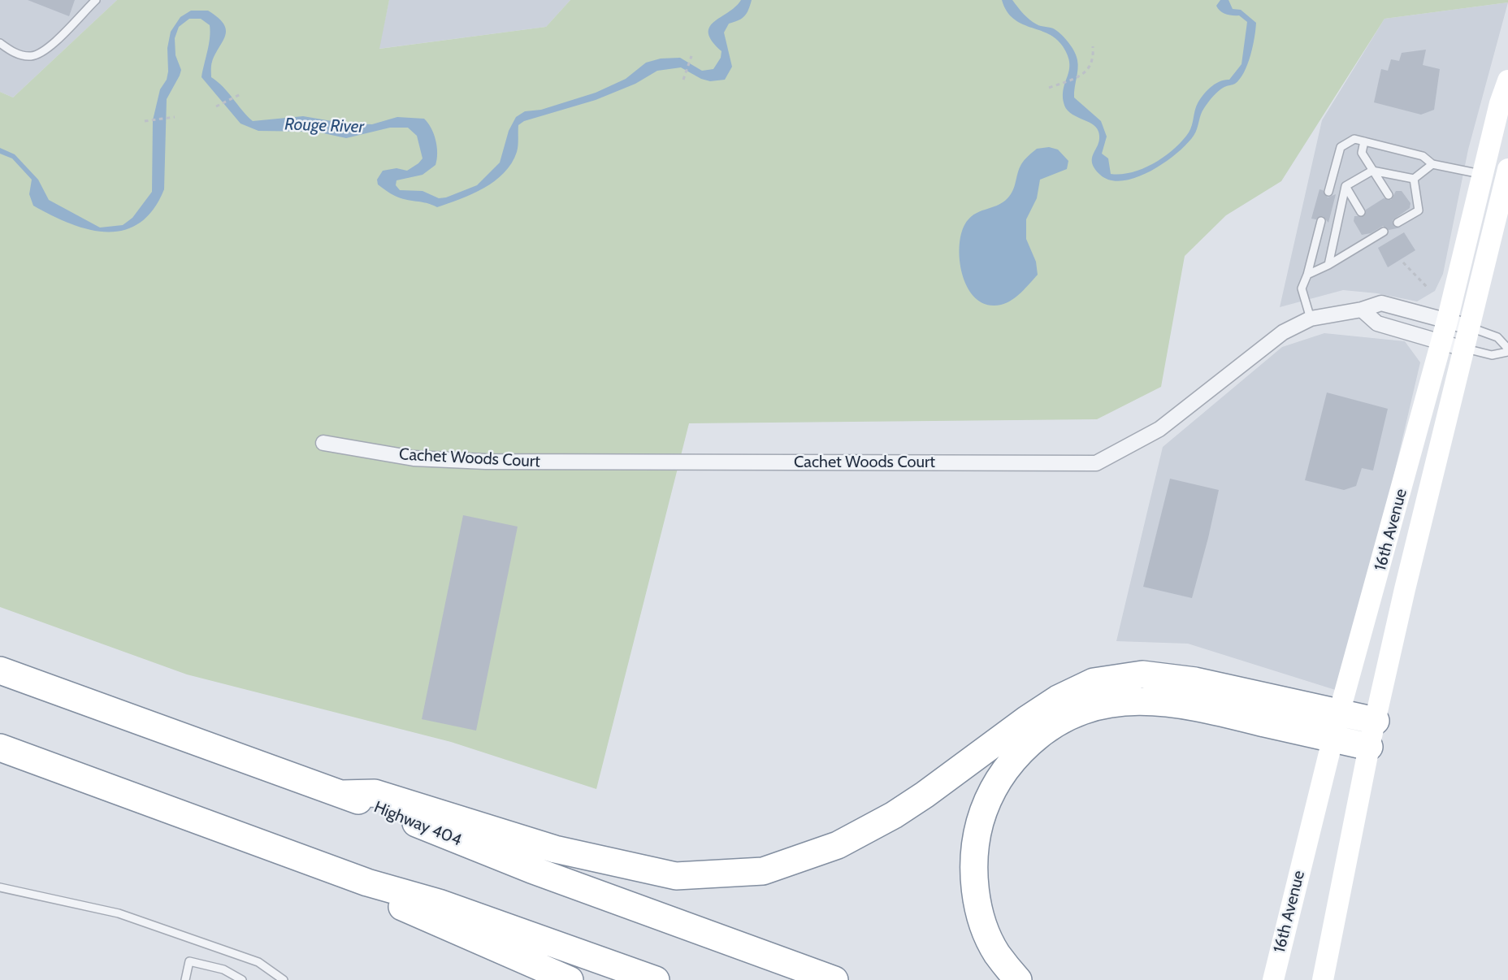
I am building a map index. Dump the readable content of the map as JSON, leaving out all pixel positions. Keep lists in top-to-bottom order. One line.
{"streets":{"highway":["Highway 404"],"main road":["16th Avenue"],"street":["Cachet Woods Court"]},"crossings":[["Cachet Woods Court","16th Avenue"]],"water":["Rouge River"]}
